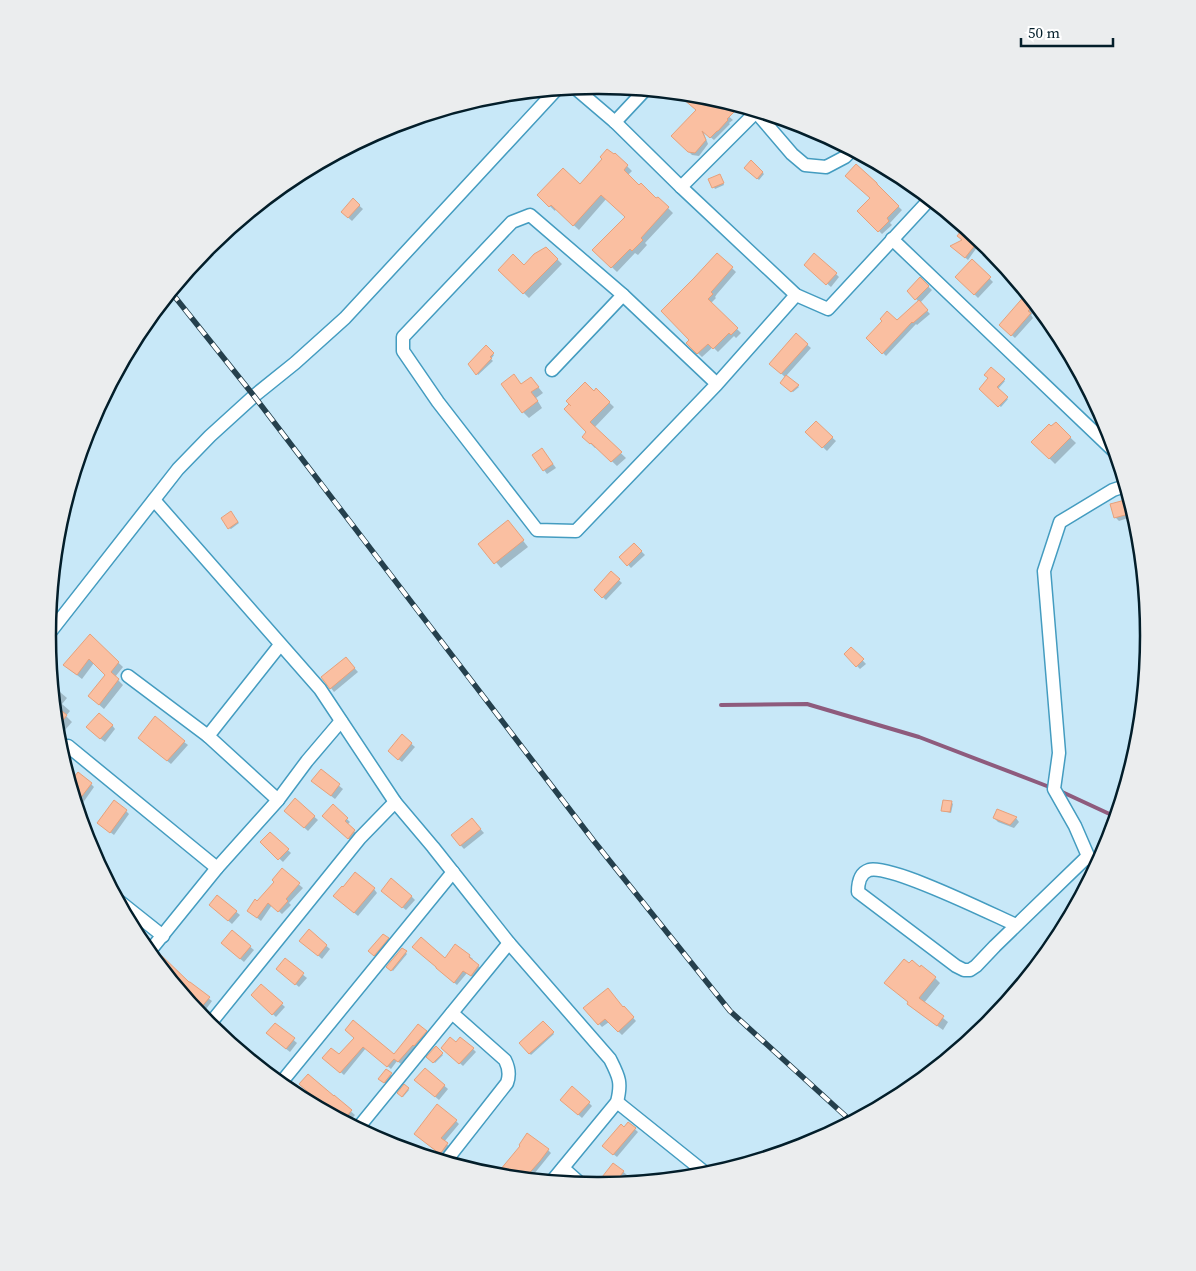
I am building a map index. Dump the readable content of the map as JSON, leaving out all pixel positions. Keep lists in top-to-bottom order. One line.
{"scale_bar":"50 m"}
